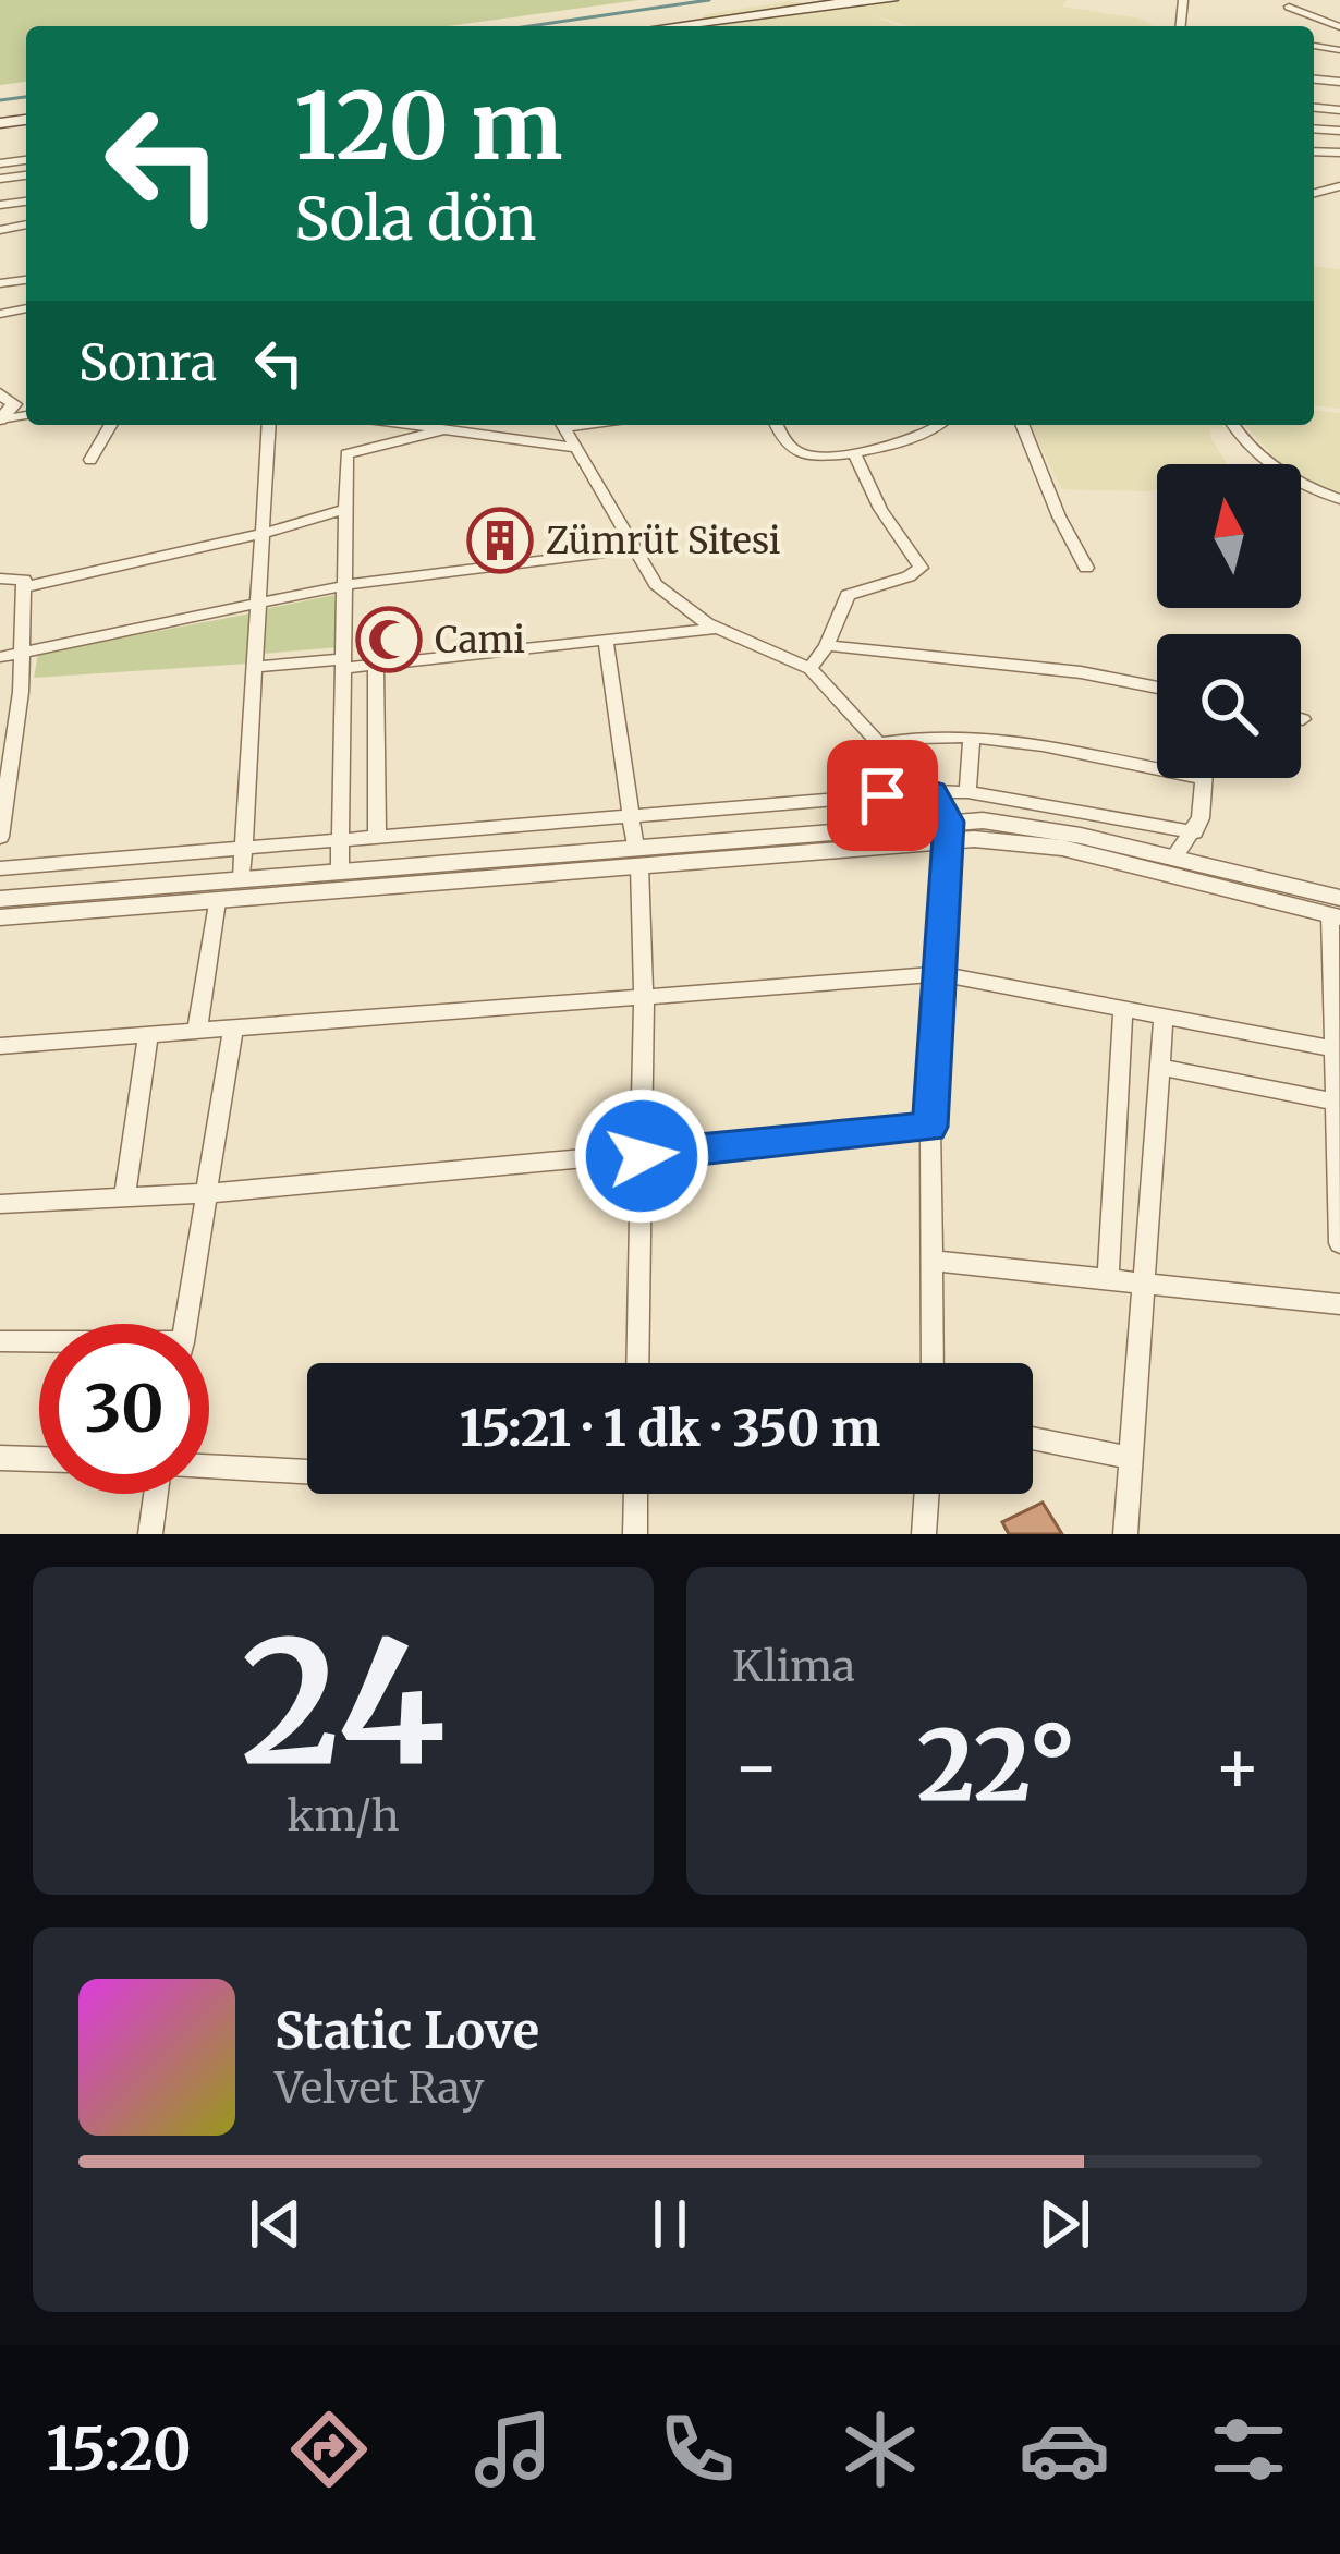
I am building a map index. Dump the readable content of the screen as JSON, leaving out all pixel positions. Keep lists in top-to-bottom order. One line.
{"places":{"building":["Zümrüt Sitesi"],"mosque":["Cami"]},"north":"top","page":{"turn":["120 m","Sola dön"],"then":"Sonra","limit":"30","trip":"15:21 · 1 dk · 350 m","tile":[["24","km/h"],"Klima"],"heat":["−","22°","+"],"song":["Static Love","Velvet Ray"],"tabs":"15:20"}}
